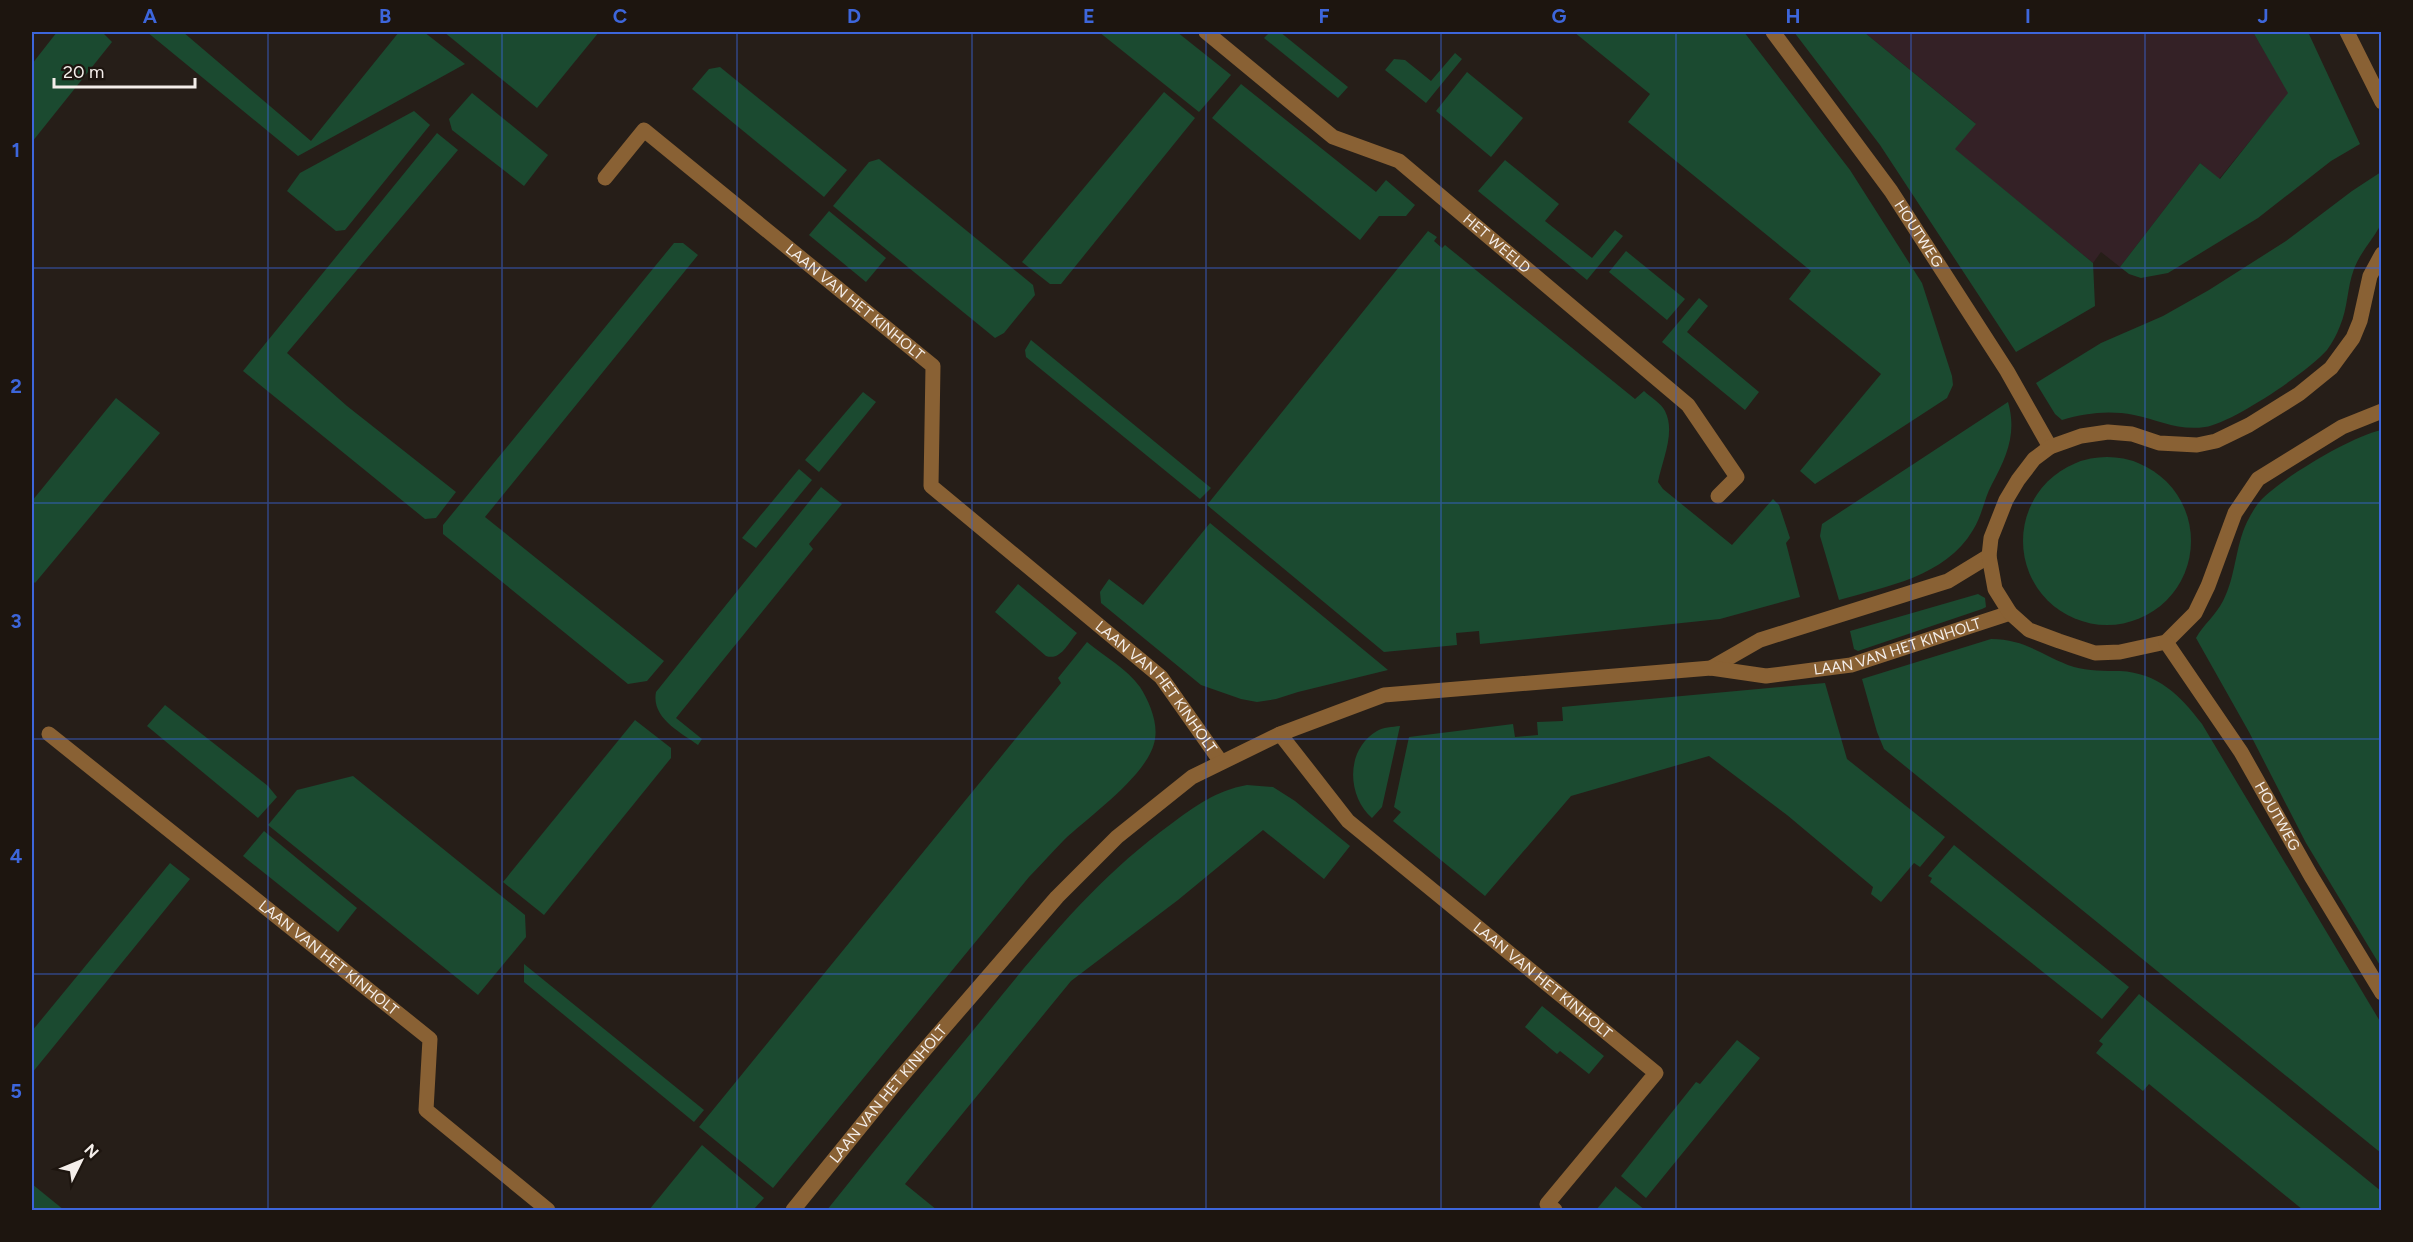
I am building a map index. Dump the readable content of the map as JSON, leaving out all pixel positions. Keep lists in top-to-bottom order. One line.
{"streets":{"street":["HOUTWEG","HET WEELD","LAAN VAN HET KINHOLT"]},"scale_bar":"20 m","north":"top right","grid":{"columns":["A","B","C","D","E","F","G","H","I","J"],"rows":["1","2","3","4","5"]}}
